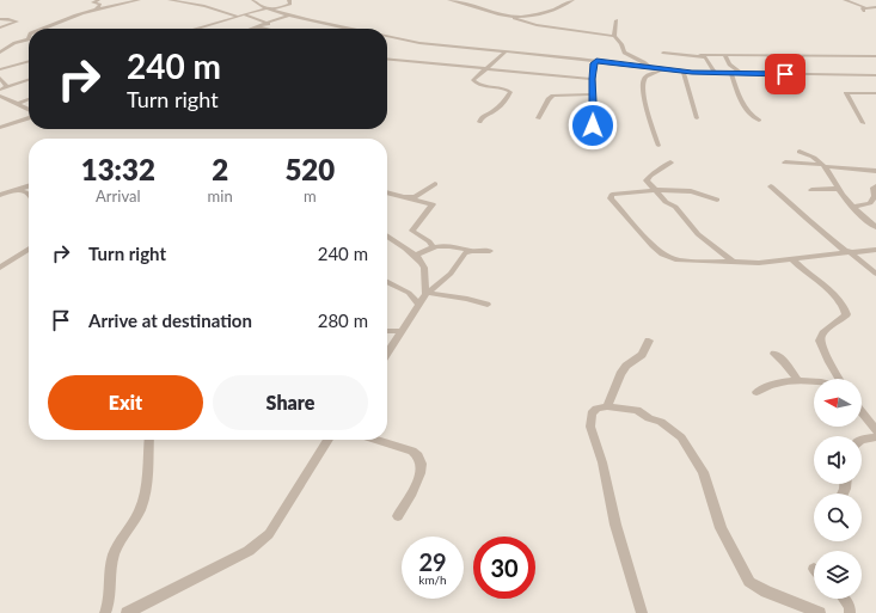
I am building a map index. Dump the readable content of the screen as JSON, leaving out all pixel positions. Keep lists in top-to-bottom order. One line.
{"north":"left","page":{"turn":["240 m","Turn right"],"eta":["13:32","Arrival","2","min","520","m"],"list":[{"name":"Turn right","value":"240 m"},{"name":"Arrive at destination","value":"280 m"}],"buttons":["Exit","Share"],"speed":"29 km/h","limit":"30"}}
